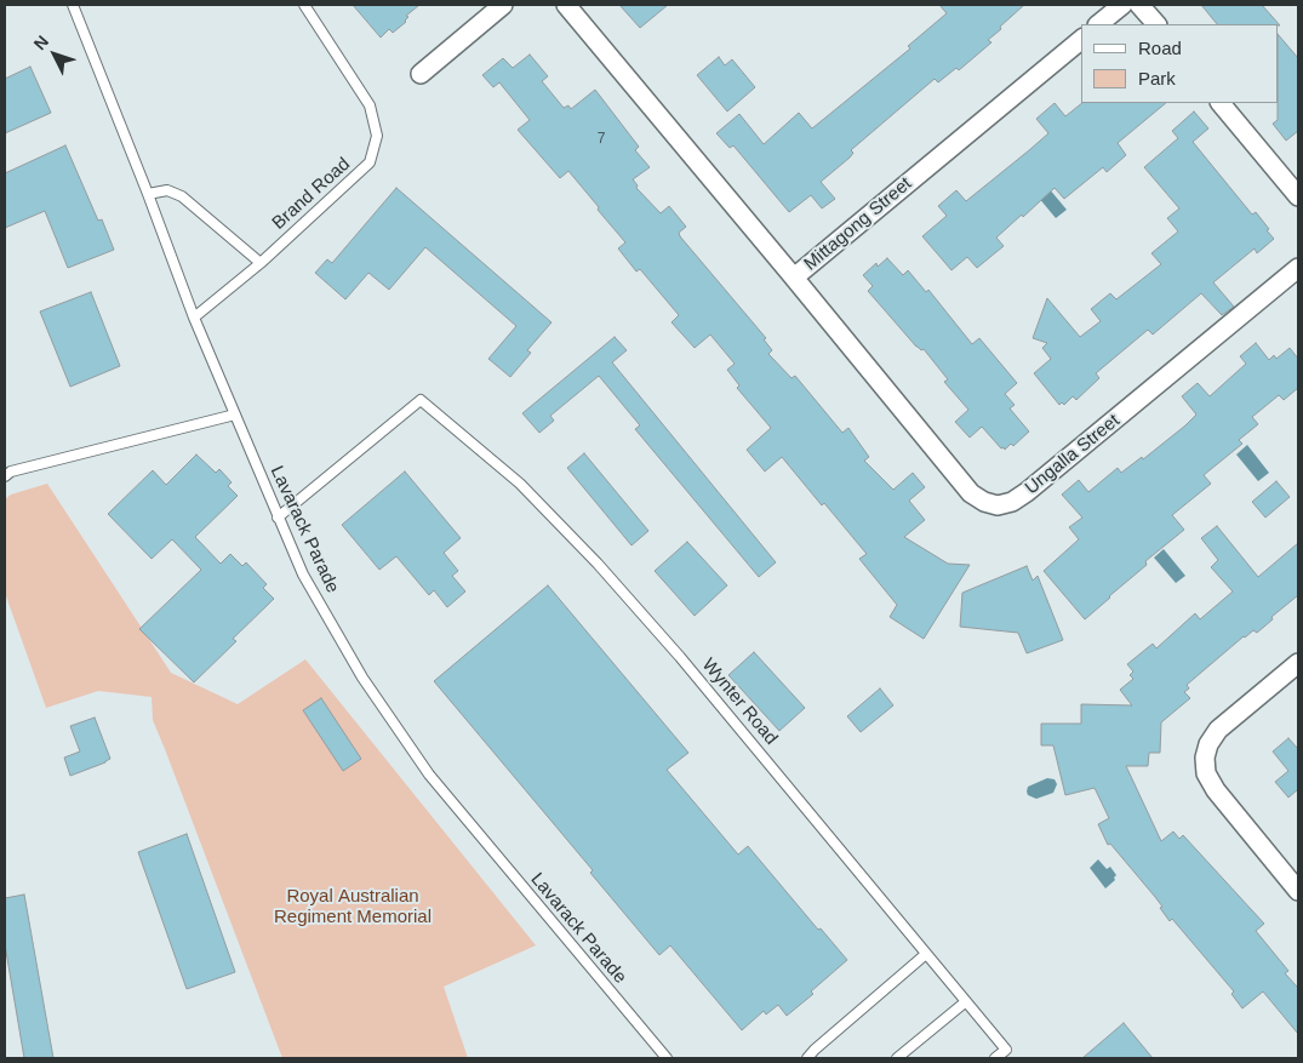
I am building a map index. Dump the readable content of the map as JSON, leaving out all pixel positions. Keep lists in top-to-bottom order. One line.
{"streets":{"street":["Mittagong Street","Ungalla Street"],"lane":["Brand Road","Lavarack Parade","Wynter Road"]},"crossings":[["Brand Road","Lavarack Parade"],["Mittagong Street","Ungalla Street"],["Lavarack Parade","Wynter Road"]],"parks":["Royal Australian Regiment Memorial"],"house_numbers":["7"],"legend":["Road","Park"],"north":"top left"}
